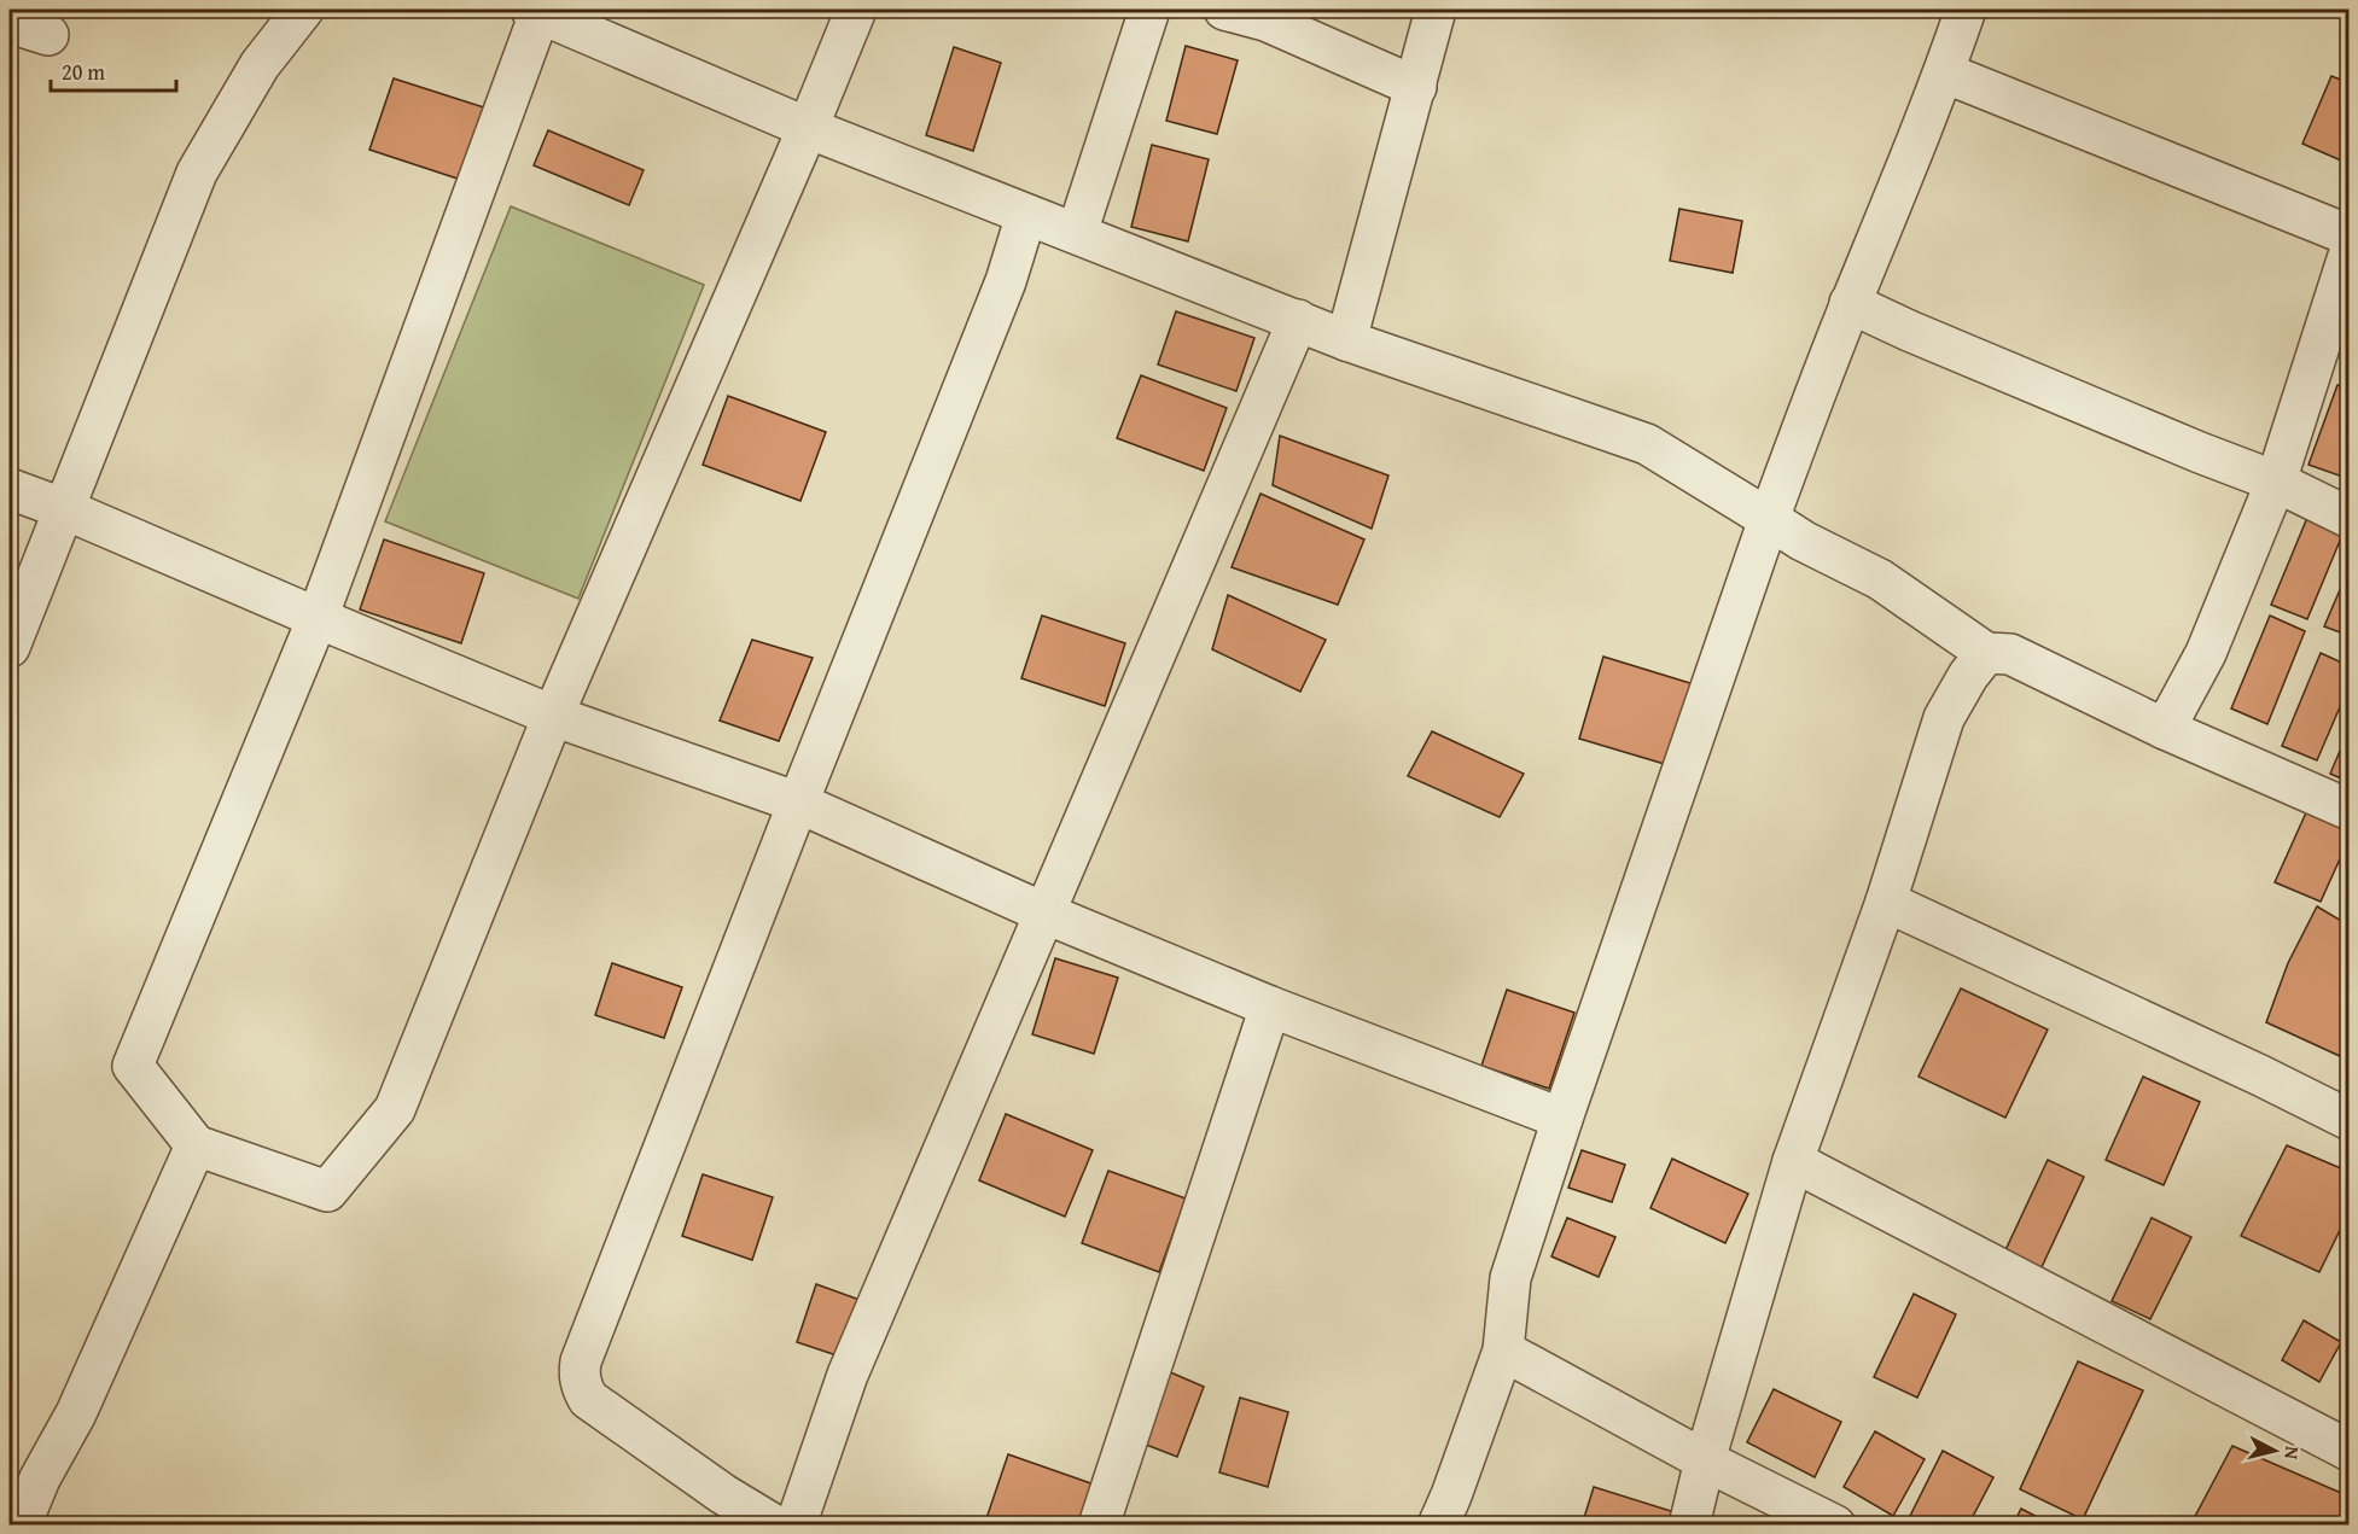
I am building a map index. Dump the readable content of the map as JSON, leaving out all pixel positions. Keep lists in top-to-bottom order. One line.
{"scale_bar":"20 m","north":"right"}
